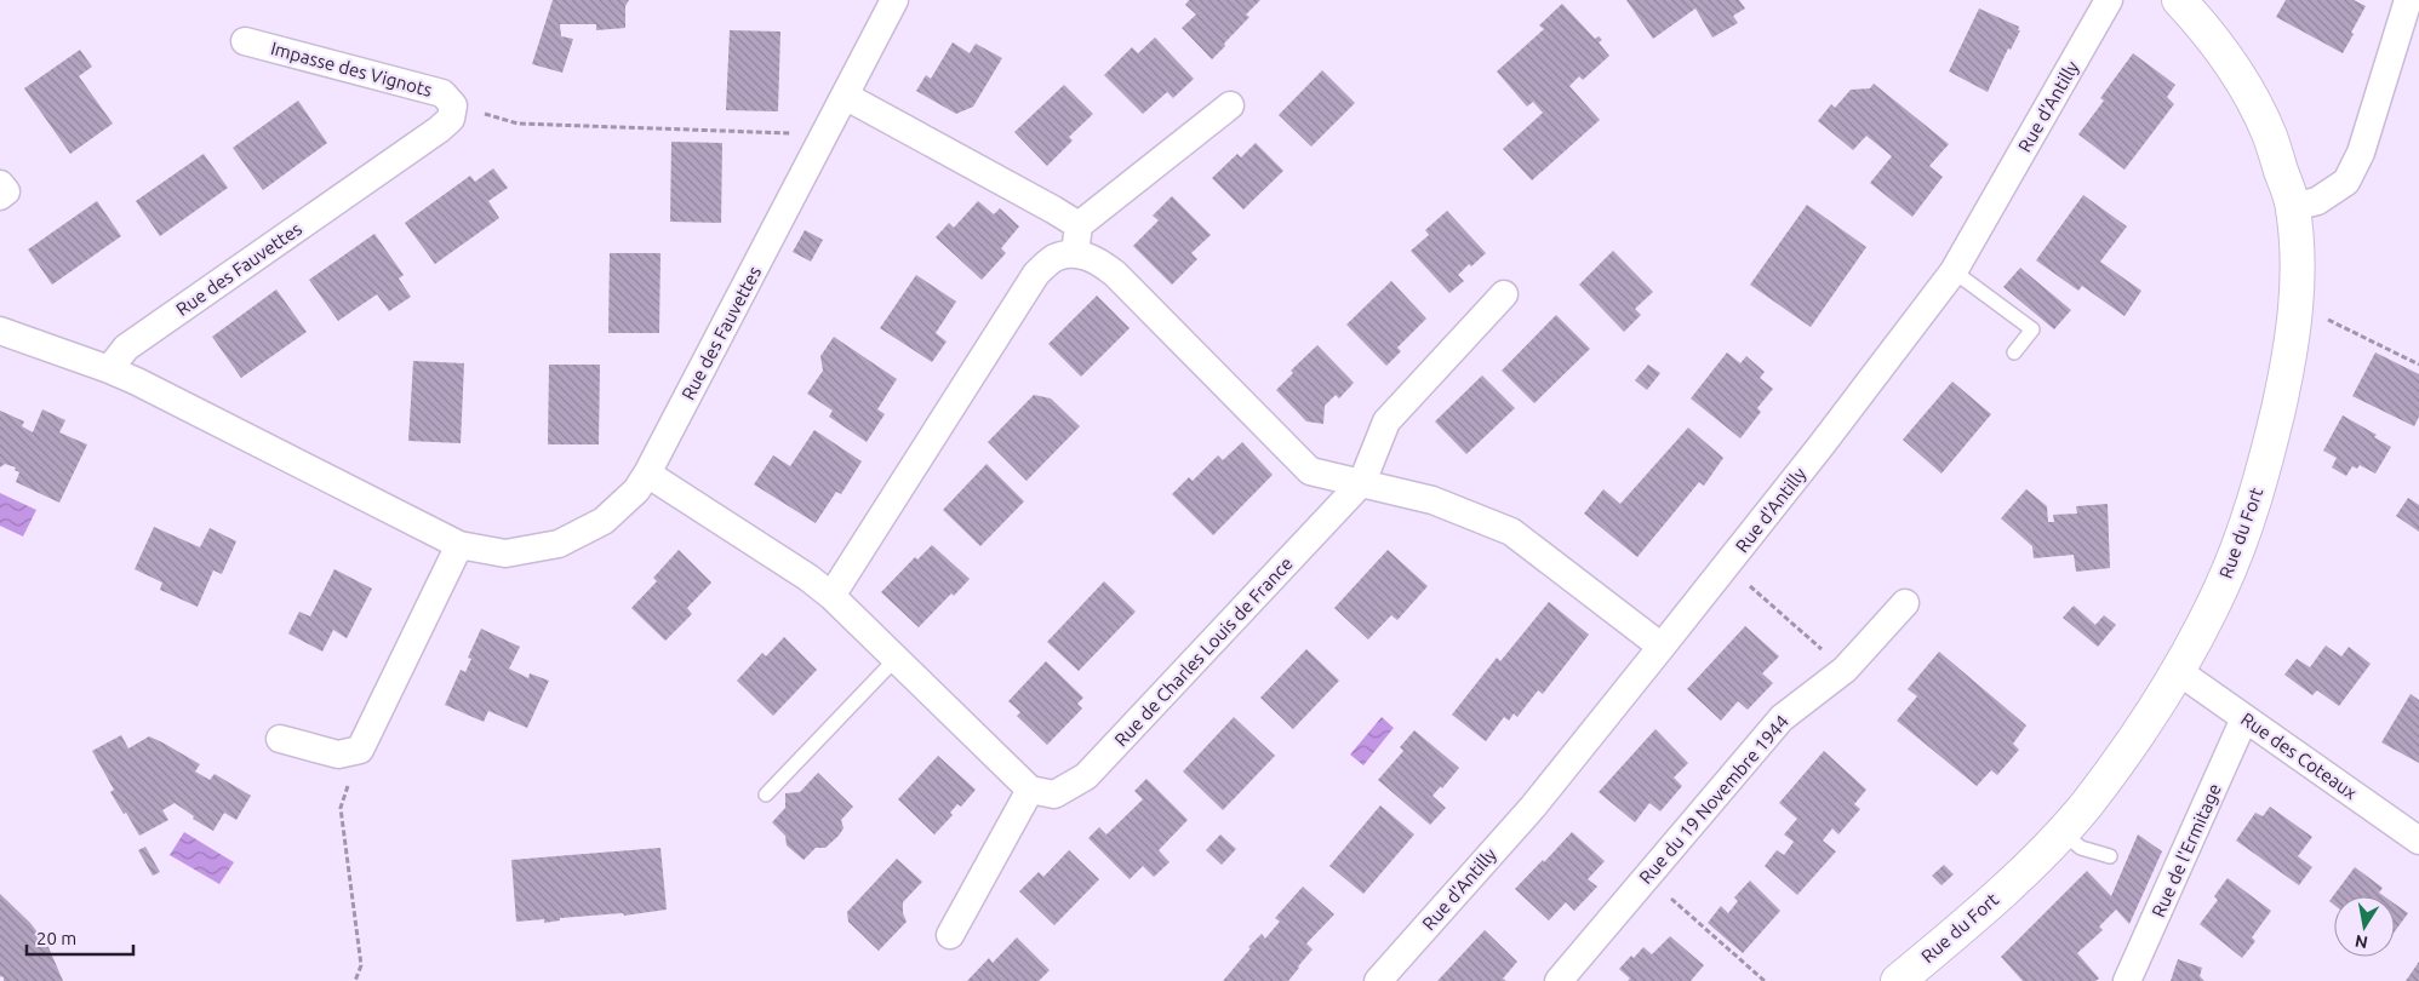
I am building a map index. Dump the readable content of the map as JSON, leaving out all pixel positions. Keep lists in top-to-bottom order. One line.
{"streets":{"main road":["Rue du Fort"],"street":["Impasse des Vignots","Rue d'Antilly","Rue des Fauvettes","Rue de Charles Louis de France","Rue des Coteaux","Rue du 19 Novembre 1944","Rue de l'Ermitage"]},"crossings":[["Impasse des Vignots","Rue des Fauvettes"],["Rue du Fort","Rue des Coteaux"],["Rue des Coteaux","Rue de l'Ermitage"]],"scale_bar":"20 m","north":"bottom"}
